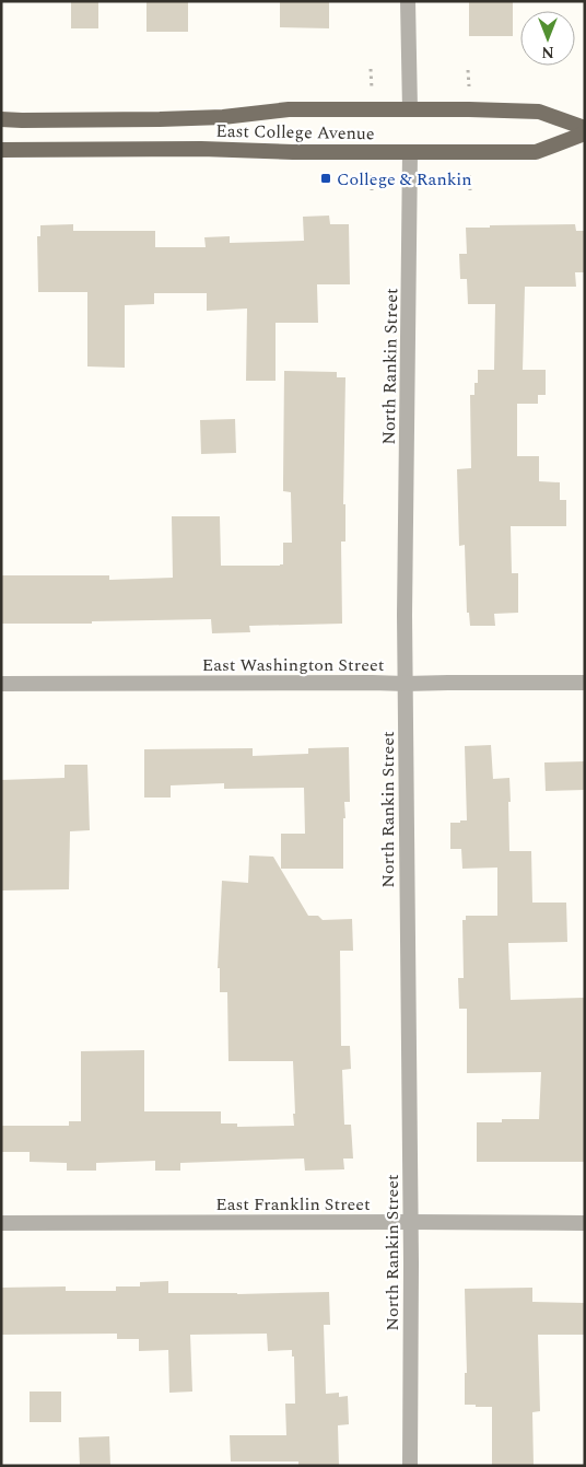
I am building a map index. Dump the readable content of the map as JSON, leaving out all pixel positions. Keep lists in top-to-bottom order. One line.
{"streets":{"main road":["East College Avenue"],"street":["North Rankin Street","East Washington Street","East Franklin Street"]},"crossings":[["East College Avenue","North Rankin Street"],["North Rankin Street","East Washington Street"],["North Rankin Street","East Franklin Street"]],"places":{"transit":["College & Rankin"]},"north":"bottom"}
